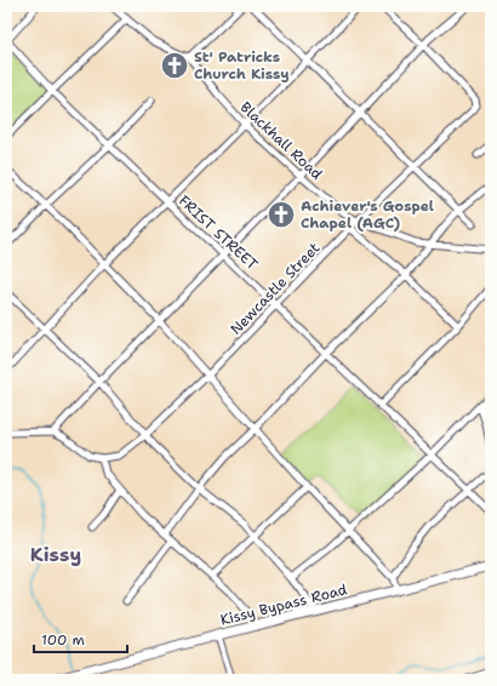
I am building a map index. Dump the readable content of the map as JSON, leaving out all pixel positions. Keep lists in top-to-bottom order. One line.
{"streets":{"main road":["Kissy Bypass Road"],"street":["Blackhall Road","FRIST STREET","Newcastle Street"]},"crossings":[["Blackhall Road","Newcastle Street"],["FRIST STREET","Newcastle Street"]],"districts":["Kissy"],"places":{"church":["St' Patricks Church Kissy","Achiever's Gospel Chapel (AGC)"]},"scale_bar":"100 m"}
